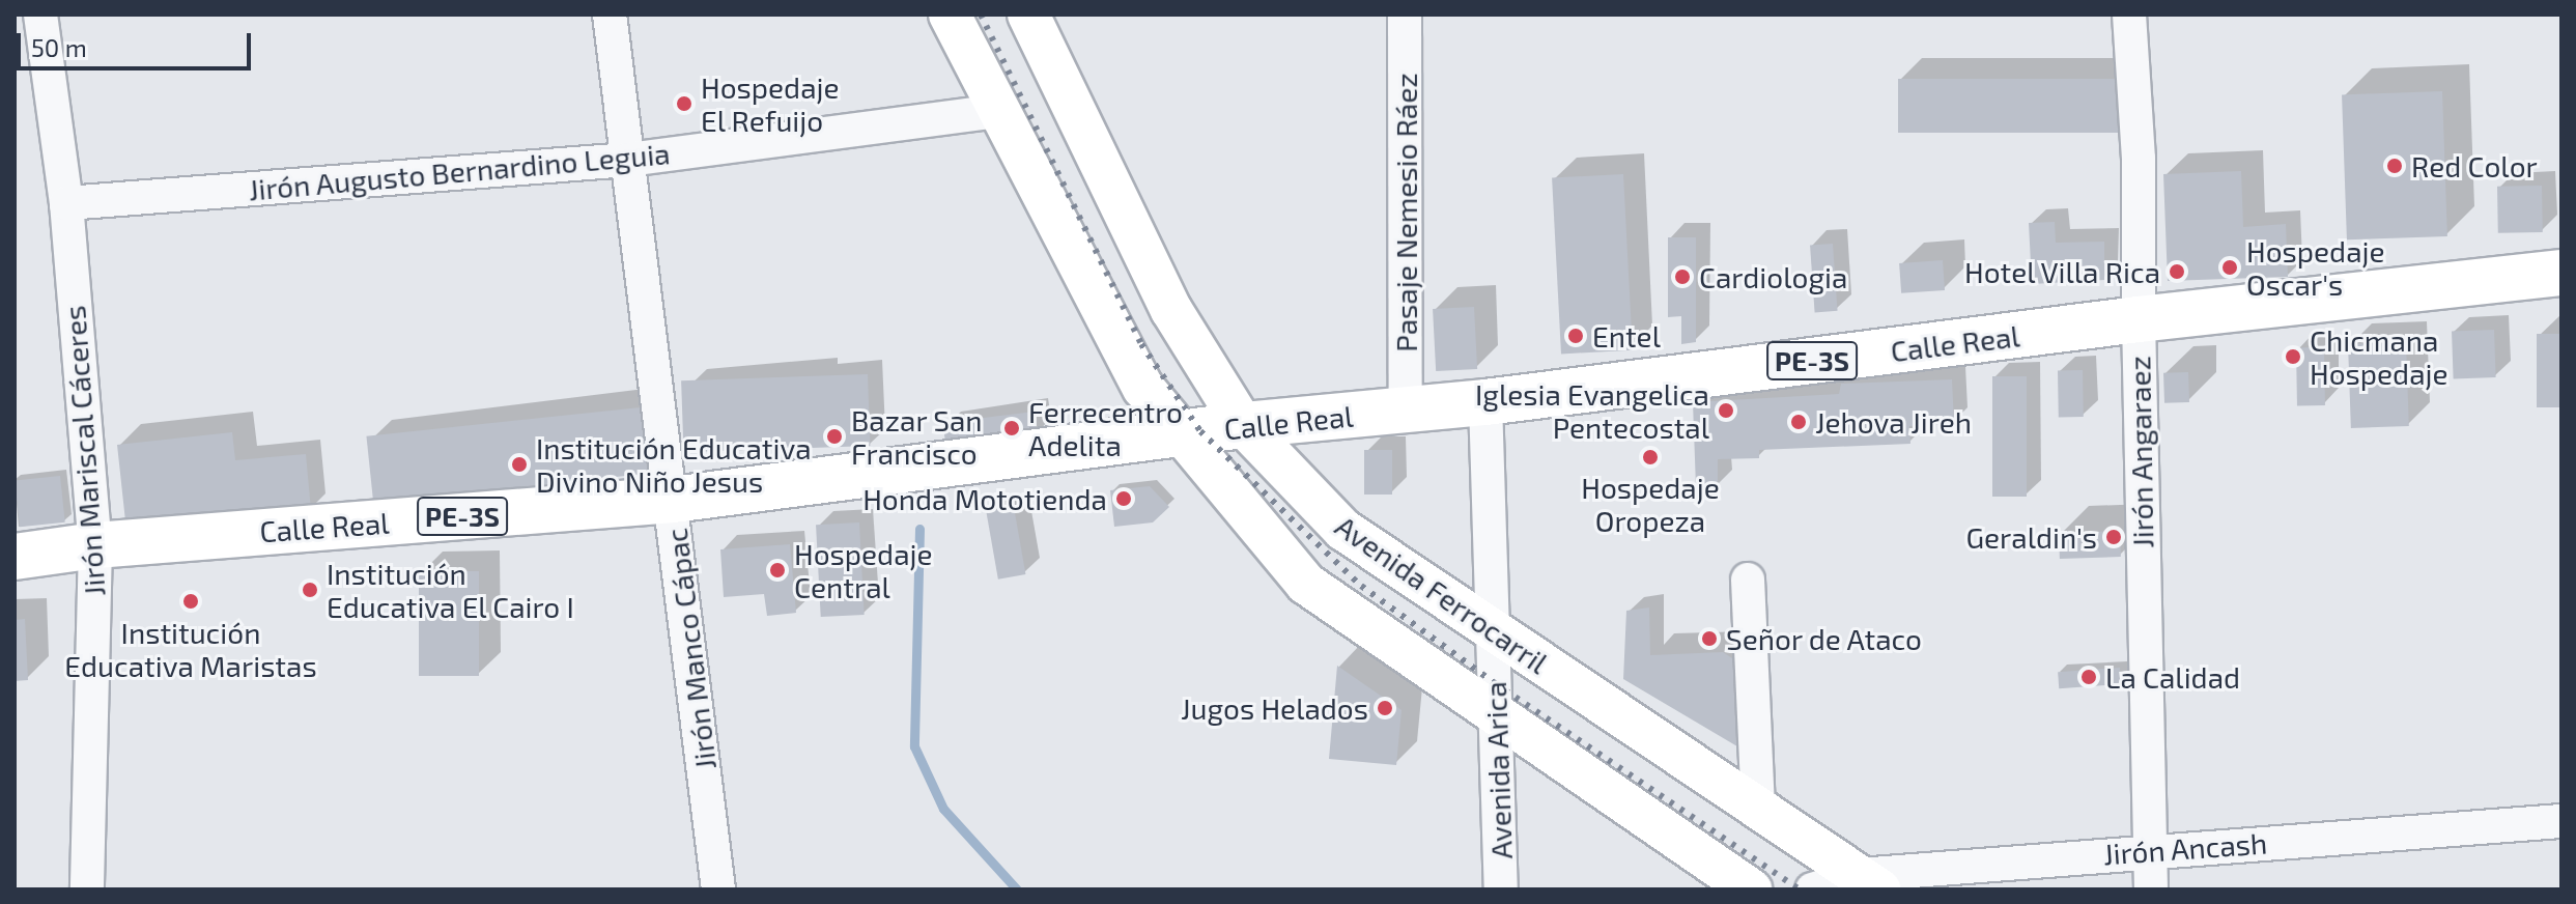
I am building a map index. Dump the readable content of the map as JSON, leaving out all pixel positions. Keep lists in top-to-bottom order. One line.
{"streets":{"highway":["Calle Real","PE-3S"],"main road":["Avenida Ferrocarril"],"street":["Jirón Augusto Bernardino Leguia","Pasaje Nemesio Ráez","Jirón Mariscal Cáceres","Jirón Angaraez","Jirón Manco Cápac","Avenida Arica","Jirón Ancash"]},"crossings":[["Jirón Augusto Bernardino Leguia","Jirón Mariscal Cáceres"],["Jirón Augusto Bernardino Leguia","Jirón Manco Cápac"],["Pasaje Nemesio Ráez","Calle Real"],["Calle Real","Jirón Mariscal Cáceres"],["Calle Real","Jirón Angaraez"],["Calle Real","Avenida Ferrocarril"],["Calle Real","Jirón Manco Cápac"],["Calle Real","Avenida Arica"],["Jirón Angaraez","Jirón Ancash"],["Avenida Ferrocarril","Avenida Arica"],["Avenida Ferrocarril","Jirón Ancash"]],"places":["Hospedaje El Refuijo","Red Color","Hospedaje Oscar's","Hotel Villa Rica","Cardiologia","Entel","Chicmana Hospedaje","Iglesia Evangelica Pentecostal","Jehova Jireh","Ferrecentro Adelita","Bazar San Francisco","Hospedaje Oropeza","Institución Educativa Divino Niño Jesus","Honda Mototienda","Geraldin's","Hospedaje Central","Institución Educativa El Cairo I","Institución Educativa Maristas","Señor de Ataco","La Calidad","Jugos Helados"],"scale_bar":"50 m"}
